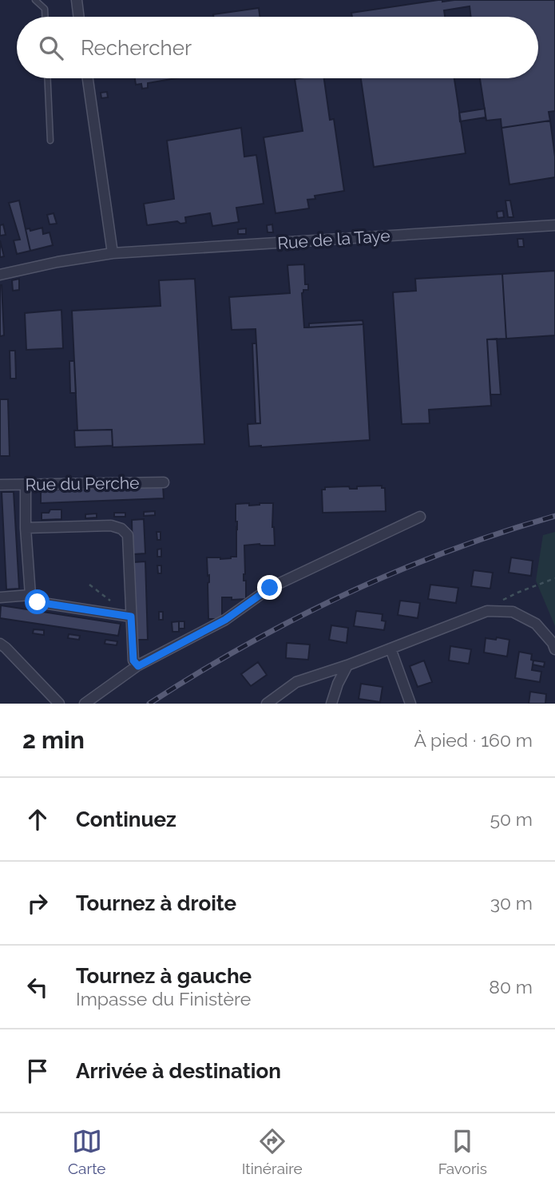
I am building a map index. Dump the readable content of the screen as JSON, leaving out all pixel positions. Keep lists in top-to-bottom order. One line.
{"streets":{"street":["Rue de la Taye","Rue du Perche"]},"page":{"search":"Rechercher","heading":["2 min","À pied · 160 m"],"list":[["Continuez","50 m"],["Tournez à droite","30 m"],["Tournez à gauche","Impasse du Finistère","80 m"],"Arrivée à destination"],"nav":["Carte","Itinéraire","Favoris"]}}
